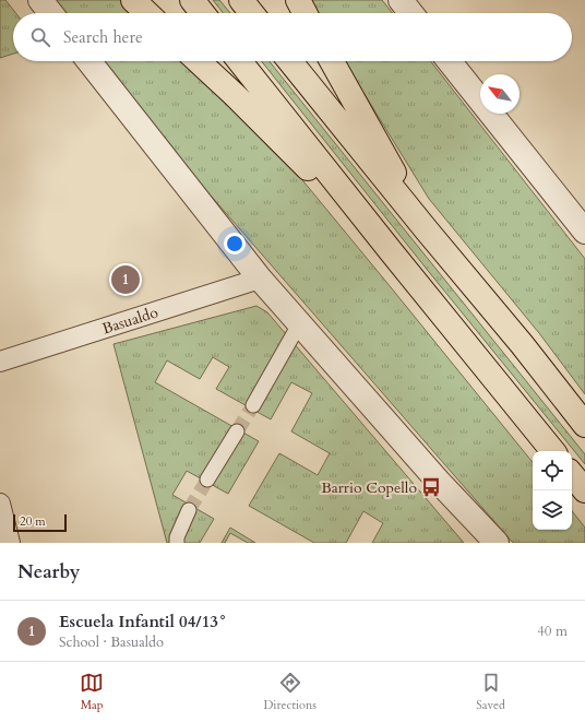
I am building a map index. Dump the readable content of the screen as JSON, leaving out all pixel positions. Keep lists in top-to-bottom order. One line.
{"streets":{"street":["Basualdo"]},"places":{"bus stop":["Barrio Copello"]},"scale_bar":"20 m","north":"top left","page":{"search":"Search here","pins":"1","scale":"20 m","heading":"Nearby","list":[{"mark":"1","name":"Escuela Infantil 04/13°","note":"School · Basualdo","value":"40 m"}],"nav":["Map","Directions","Saved"]}}
